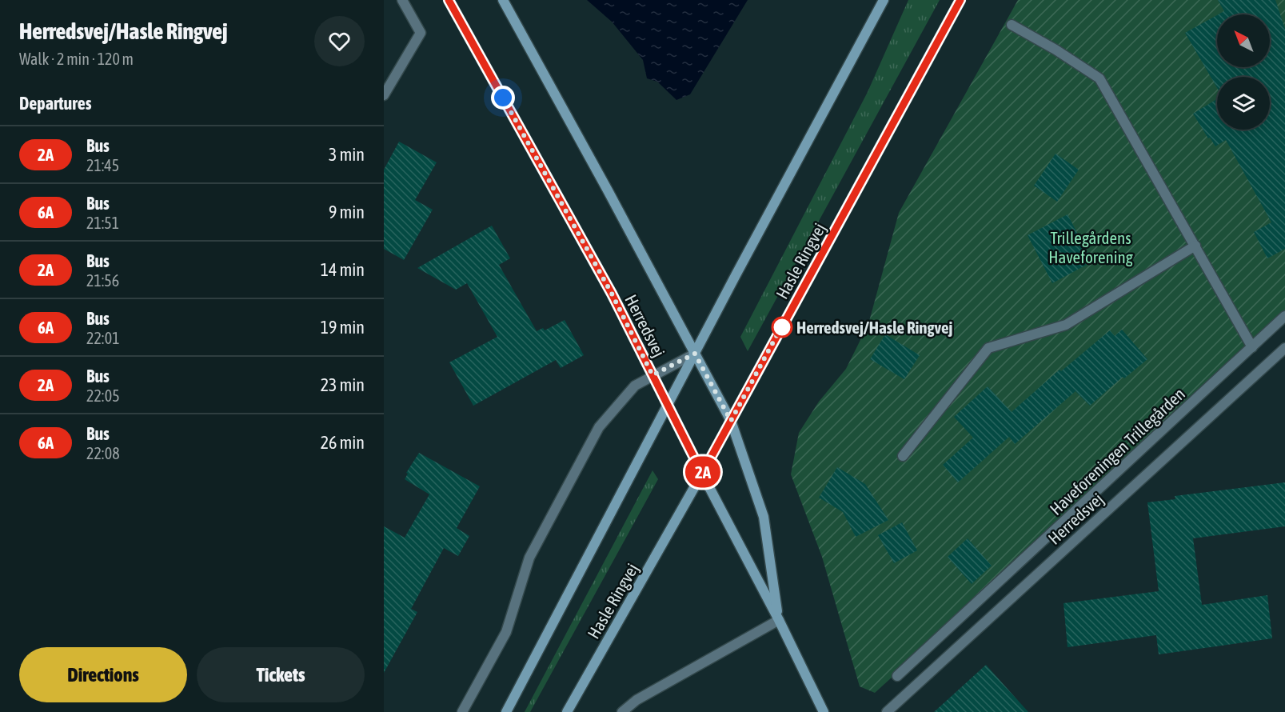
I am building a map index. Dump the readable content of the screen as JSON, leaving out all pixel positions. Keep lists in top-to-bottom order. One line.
{"streets":{"main road":["Hasle Ringvej","Herredsvej"],"street":["Haveforeningen Trillegården"]},"crossings":[["Hasle Ringvej","Herredsvej"]],"parks":["Trillegårdens Haveforening"],"places":["Herredsvej/Hasle Ringvej"],"lines":["bus line 2A"],"north":"top left","page":{"heading":[["Herredsvej/Hasle Ringvej","Walk · 2 min · 120 m"],"Departures"],"on_map":"2A","list":[{"mark":"2A","name":"Bus","note":"21:45","value":"3 min"},{"mark":"6A","name":"Bus","note":"21:51","value":"9 min"},{"mark":"2A","name":"Bus","note":"21:56","value":"14 min"},{"mark":"6A","name":"Bus","note":"22:01","value":"19 min"},{"mark":"2A","name":"Bus","note":"22:05","value":"23 min"},{"mark":"6A","name":"Bus","note":"22:08","value":"26 min"}],"buttons":["Directions","Tickets"]}}
